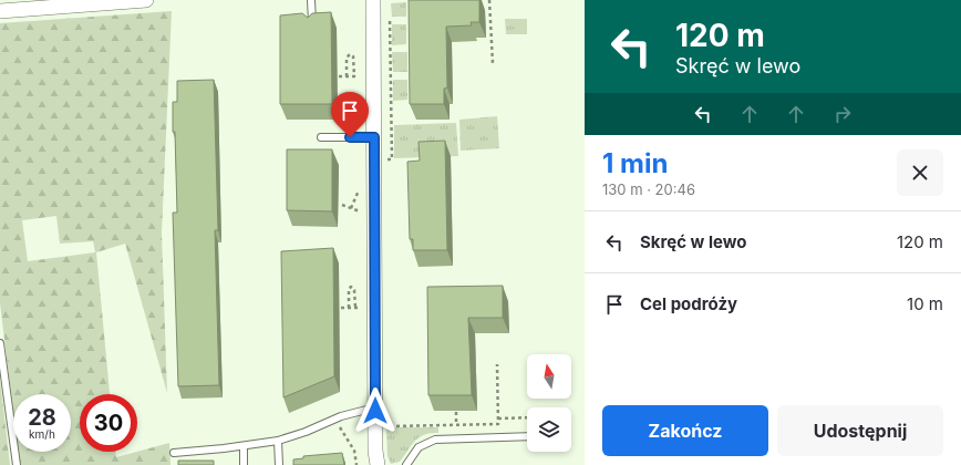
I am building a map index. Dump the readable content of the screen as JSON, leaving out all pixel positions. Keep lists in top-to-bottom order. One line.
{"north":"top","page":{"turn":["120 m","Skręć w lewo"],"heading":["1 min","130 m · 20:46"],"list":[{"name":"Skręć w lewo","value":"120 m"},{"name":"Cel podróży","value":"10 m"}],"speed":"28 km/h","limit":"30","buttons":["Zakończ","Udostępnij"]}}
